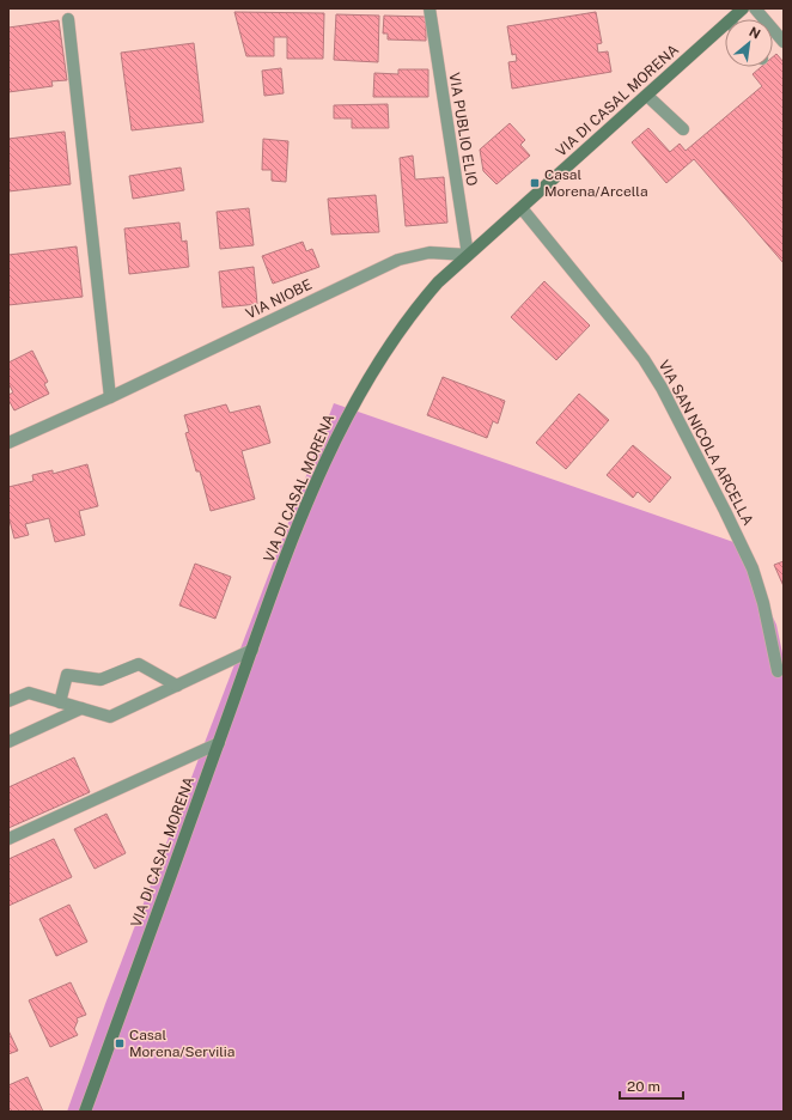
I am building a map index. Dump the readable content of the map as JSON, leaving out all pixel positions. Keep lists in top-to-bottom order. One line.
{"streets":{"main road":["VIA DI CASAL MORENA"],"street":["VIA PUBLIO ELIO","VIA NIOBE","VIA SAN NICOLA ARCELLA"]},"crossings":[["VIA DI CASAL MORENA","VIA PUBLIO ELIO"],["VIA DI CASAL MORENA","VIA NIOBE"],["VIA DI CASAL MORENA","VIA SAN NICOLA ARCELLA"],["VIA PUBLIO ELIO","VIA NIOBE"]],"places":{"transit":["Casal Morena/Arcella","Casal Morena/Servilia"]},"scale_bar":"20 m","north":"top right"}
